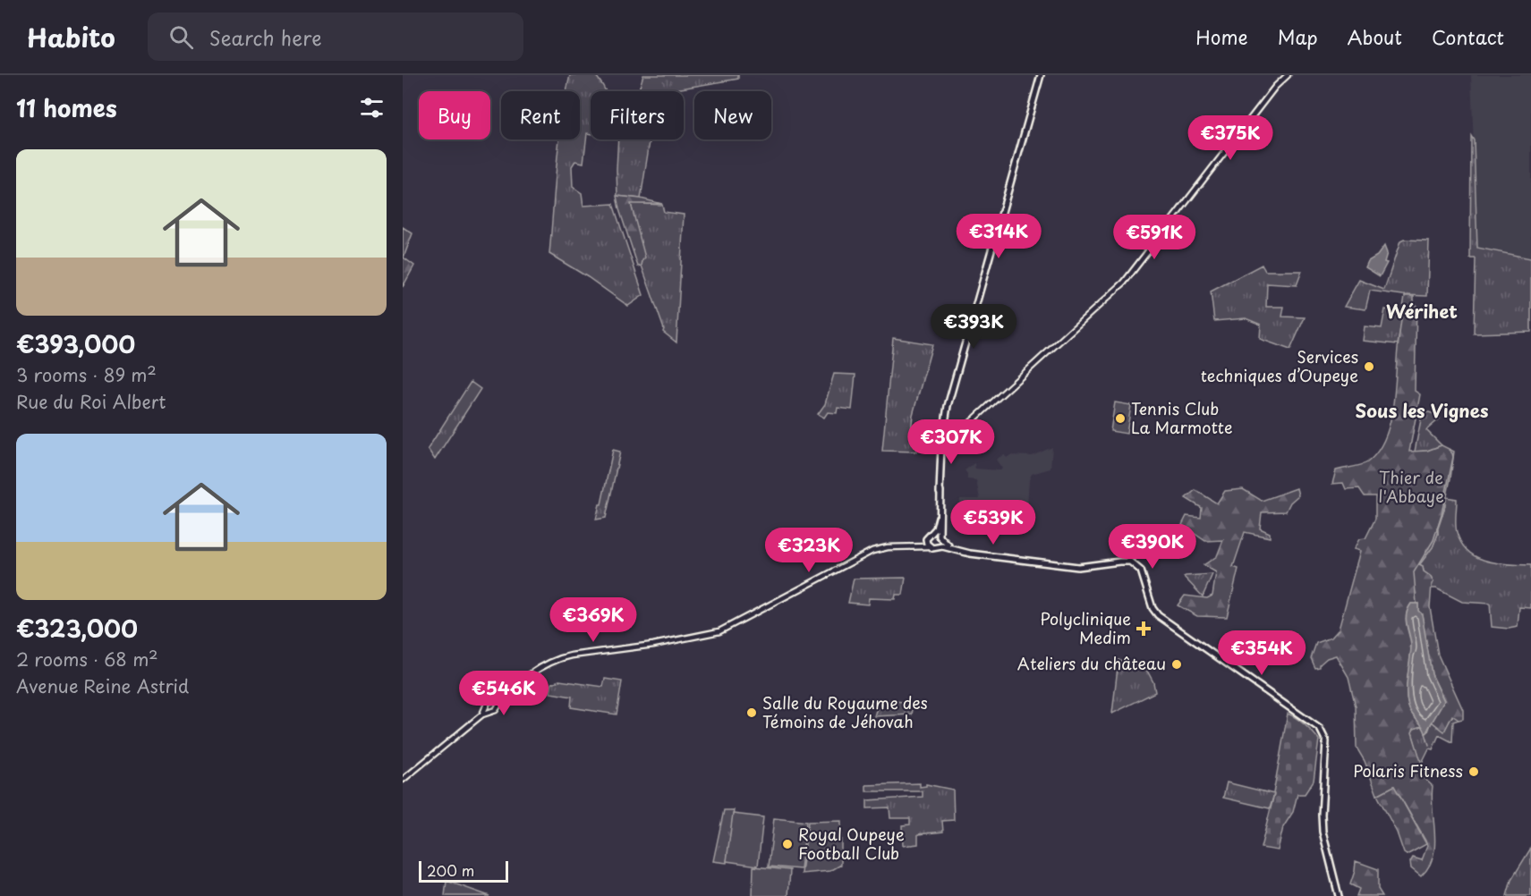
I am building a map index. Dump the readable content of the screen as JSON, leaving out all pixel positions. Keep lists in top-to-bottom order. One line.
{"districts":["Wérihet","Sous les Vignes"],"parks":["Thier de l'Abbaye"],"places":{"other":["Services techniques d’Oupeye","Tennis Club La Marmotte","Ateliers du château","Salle du Royaume des Témoins de Jéhovah","Polaris Fitness","Royal Oupeye Football Club"],"health":["Polyclinique Medim"]},"scale_bar":"200 m","page":{"header":"Habito","search":"Search here","nav":["Home","Map","About","Contact"],"heading":"11 homes","chip":["Buy","Rent","Filters","New"],"price":["€375K","€314K","€591K","€393K","€307K","€539K","€390K","€323K","€369K","€354K","€546K"],"list":[{"name":"€393,000","note":"3 rooms · 89 m² · Rue du Roi Albert"},{"name":"€323,000","note":"2 rooms · 68 m² · Avenue Reine Astrid"}],"scale":"200 m"}}
